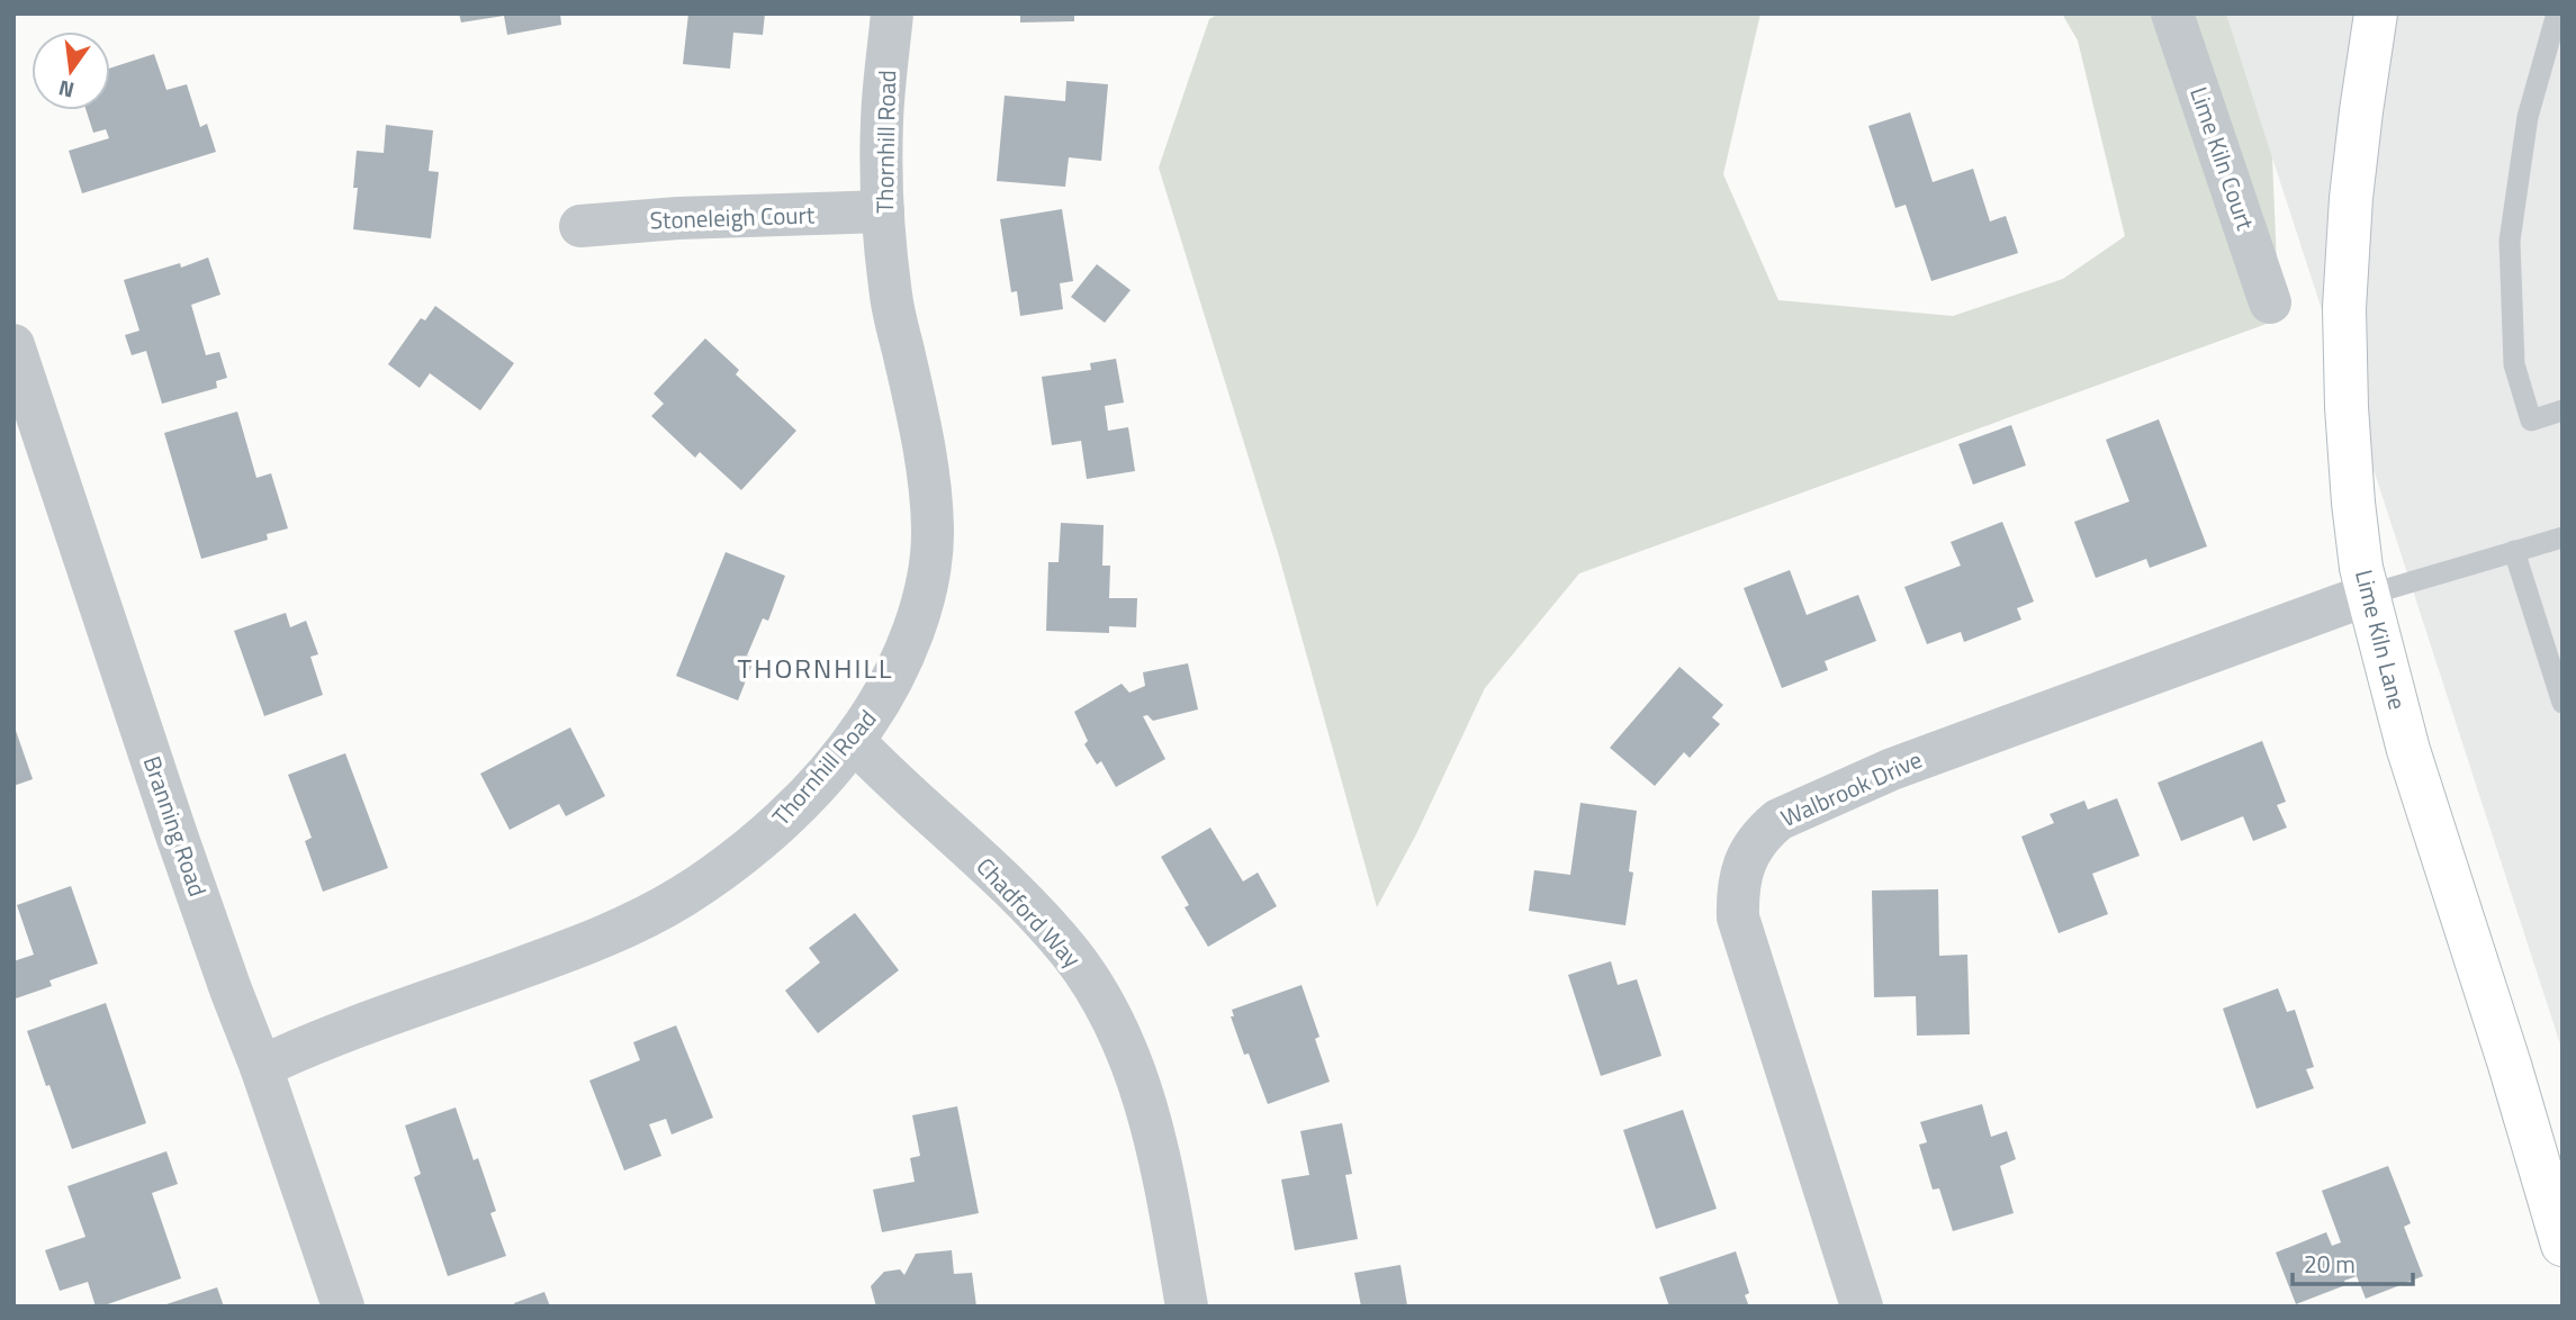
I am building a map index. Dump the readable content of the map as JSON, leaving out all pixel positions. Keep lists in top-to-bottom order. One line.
{"streets":{"main road":["Lime Kiln Lane"],"street":["Thornhill Road","Lime Kiln Court","Stoneleigh Court","Walbrook Drive","Branning Road","Chadford Way"]},"crossings":[["Thornhill Road","Stoneleigh Court"],["Thornhill Road","Branning Road"],["Thornhill Road","Chadford Way"],["Lime Kiln Lane","Walbrook Drive"]],"districts":["THORNHILL"],"scale_bar":"20 m","north":"bottom"}
